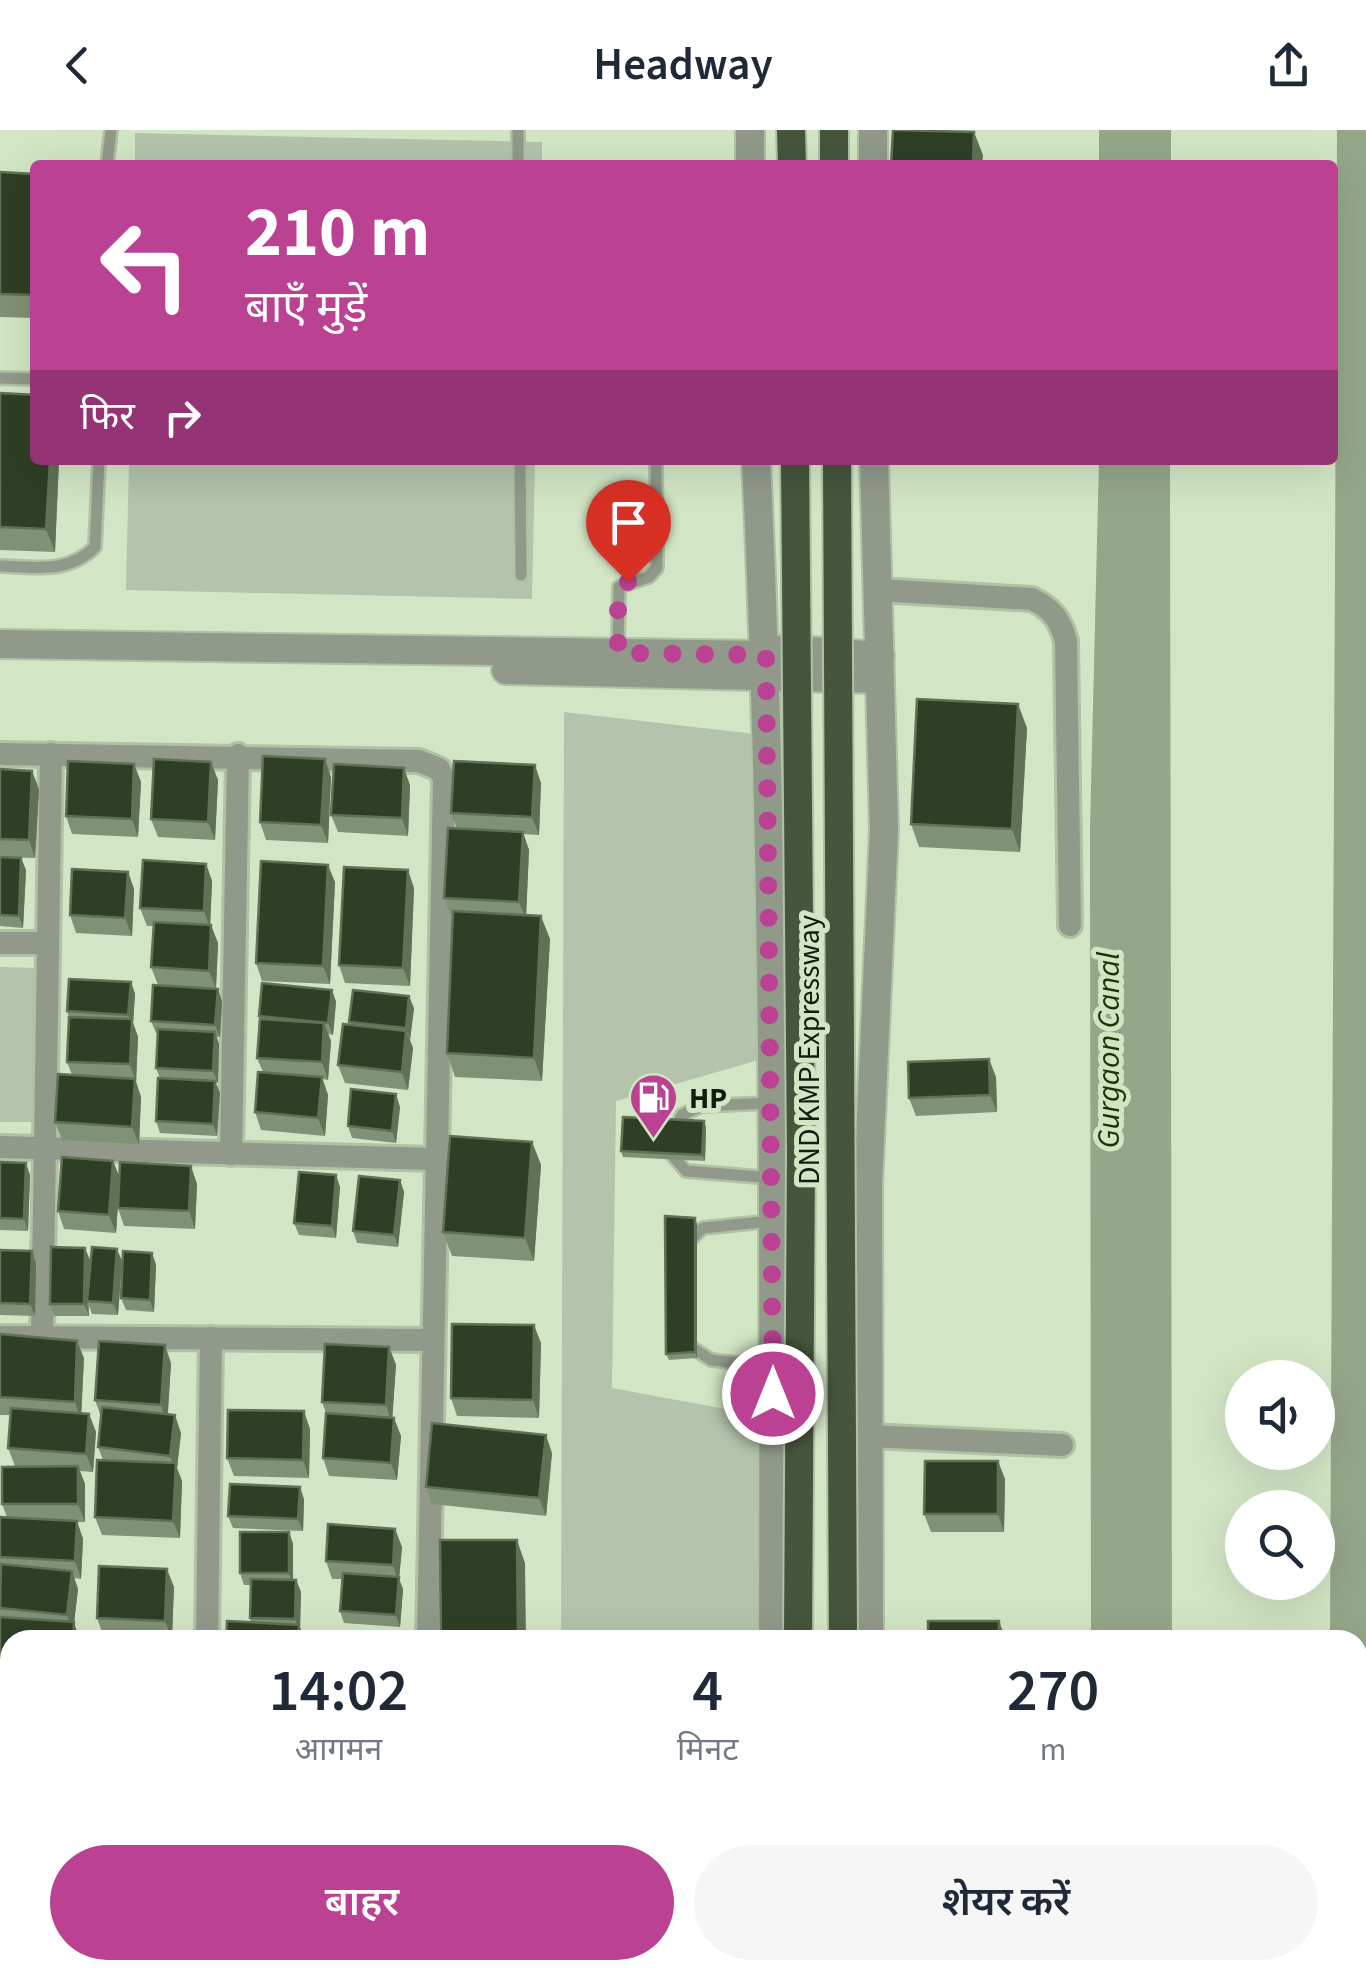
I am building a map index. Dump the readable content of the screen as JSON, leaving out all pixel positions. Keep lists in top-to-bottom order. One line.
{"streets":{"highway":["DND KMP Expressway"]},"water":["Gurgaon Canal"],"places":{"fuel station":["HP"]},"page":{"header":"Headway","turn":["210 m","बाएँ मुड़ें"],"then":"फिर","eta":["14:02","आगमन","4","मिनट","270","m"],"buttons":["बाहर","शेयर करें"]}}
